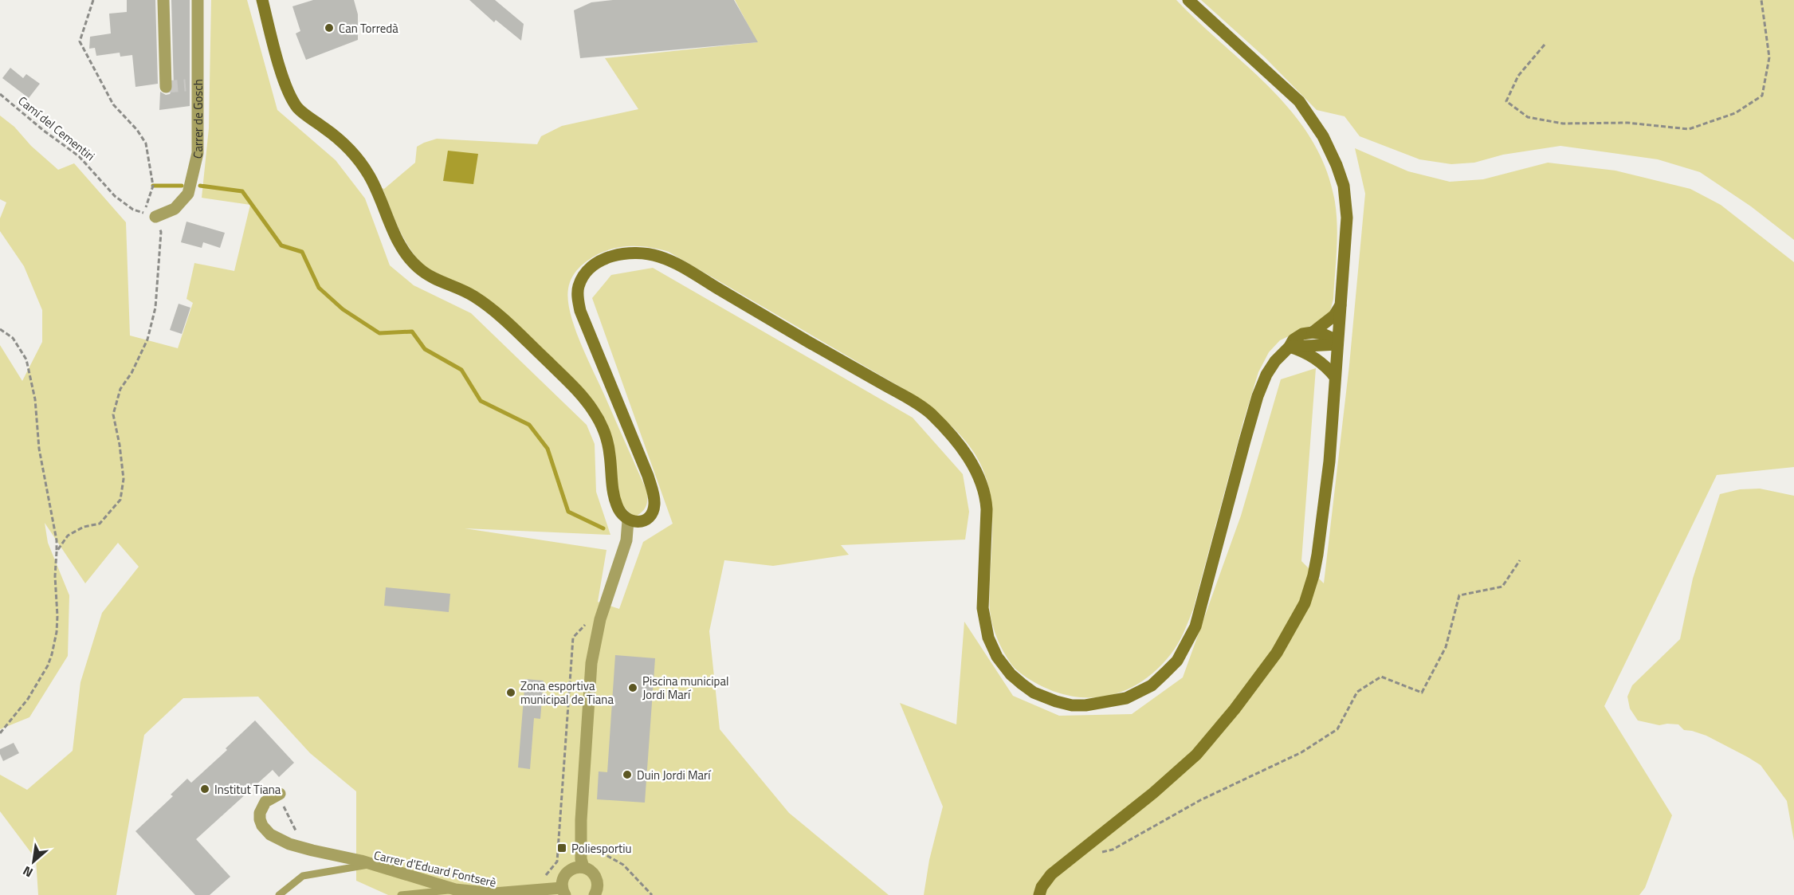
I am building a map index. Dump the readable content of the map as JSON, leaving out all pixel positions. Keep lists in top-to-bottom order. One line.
{"streets":{"street":["Carrer de Gosch","Carrer d'Eduard Fontserè"],"path":["Camí del Cementiri"]},"crossings":[["Carrer de Gosch","Camí del Cementiri"]],"places":{"other":["Can Torredà","Piscina municipal Jordi Marí","Zona esportiva municipal de Tiana","Duin Jordi Marí","Institut Tiana"],"transit":["Poliesportiu"]},"north":"bottom left"}
